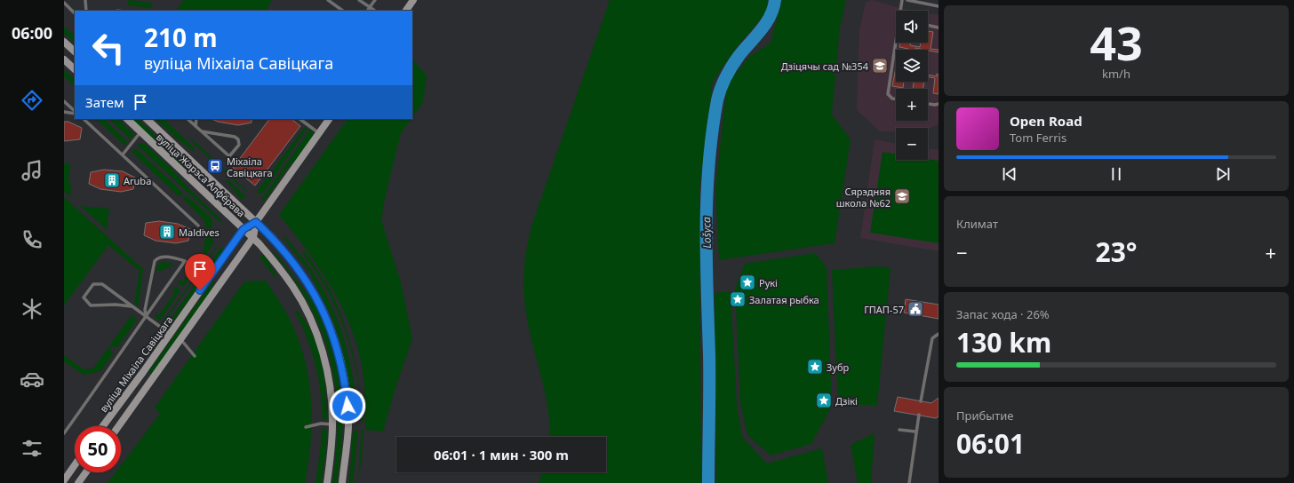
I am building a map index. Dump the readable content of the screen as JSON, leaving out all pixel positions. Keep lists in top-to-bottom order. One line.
{"streets":{"main road":["вуліца Жарэса Алфёрава","вуліца Міхаіла Савіцкага"]},"crossings":[["вуліца Жарэса Алфёрава","вуліца Міхаіла Савіцкага"]],"water":["Lošyca"],"places":{"school or university":["Дзіцячы сад №354","Сярэдняя школа №62"],"bus stop":["Міхаіла Савіцкага"],"building":["Aruba","Maldives"],"place":["Рукі","Залатая рыбка","Зубр","Дзікі"],"public building":["ГПАП-57"]},"page":{"tabs":"06:00","tile":[["43","km/h"],"Климат",["Запас хода · 26%","130 km"],["Прибытие","06:01"]],"map_buttons":["+","−"],"turn":["210 m","вуліца Міхаіла Савіцкага"],"then":"Затем","song":["Open Road","Tom Ferris"],"heat":["−","23°","+"],"limit":"50","trip":"06:01 · 1 мин · 300 m"}}
